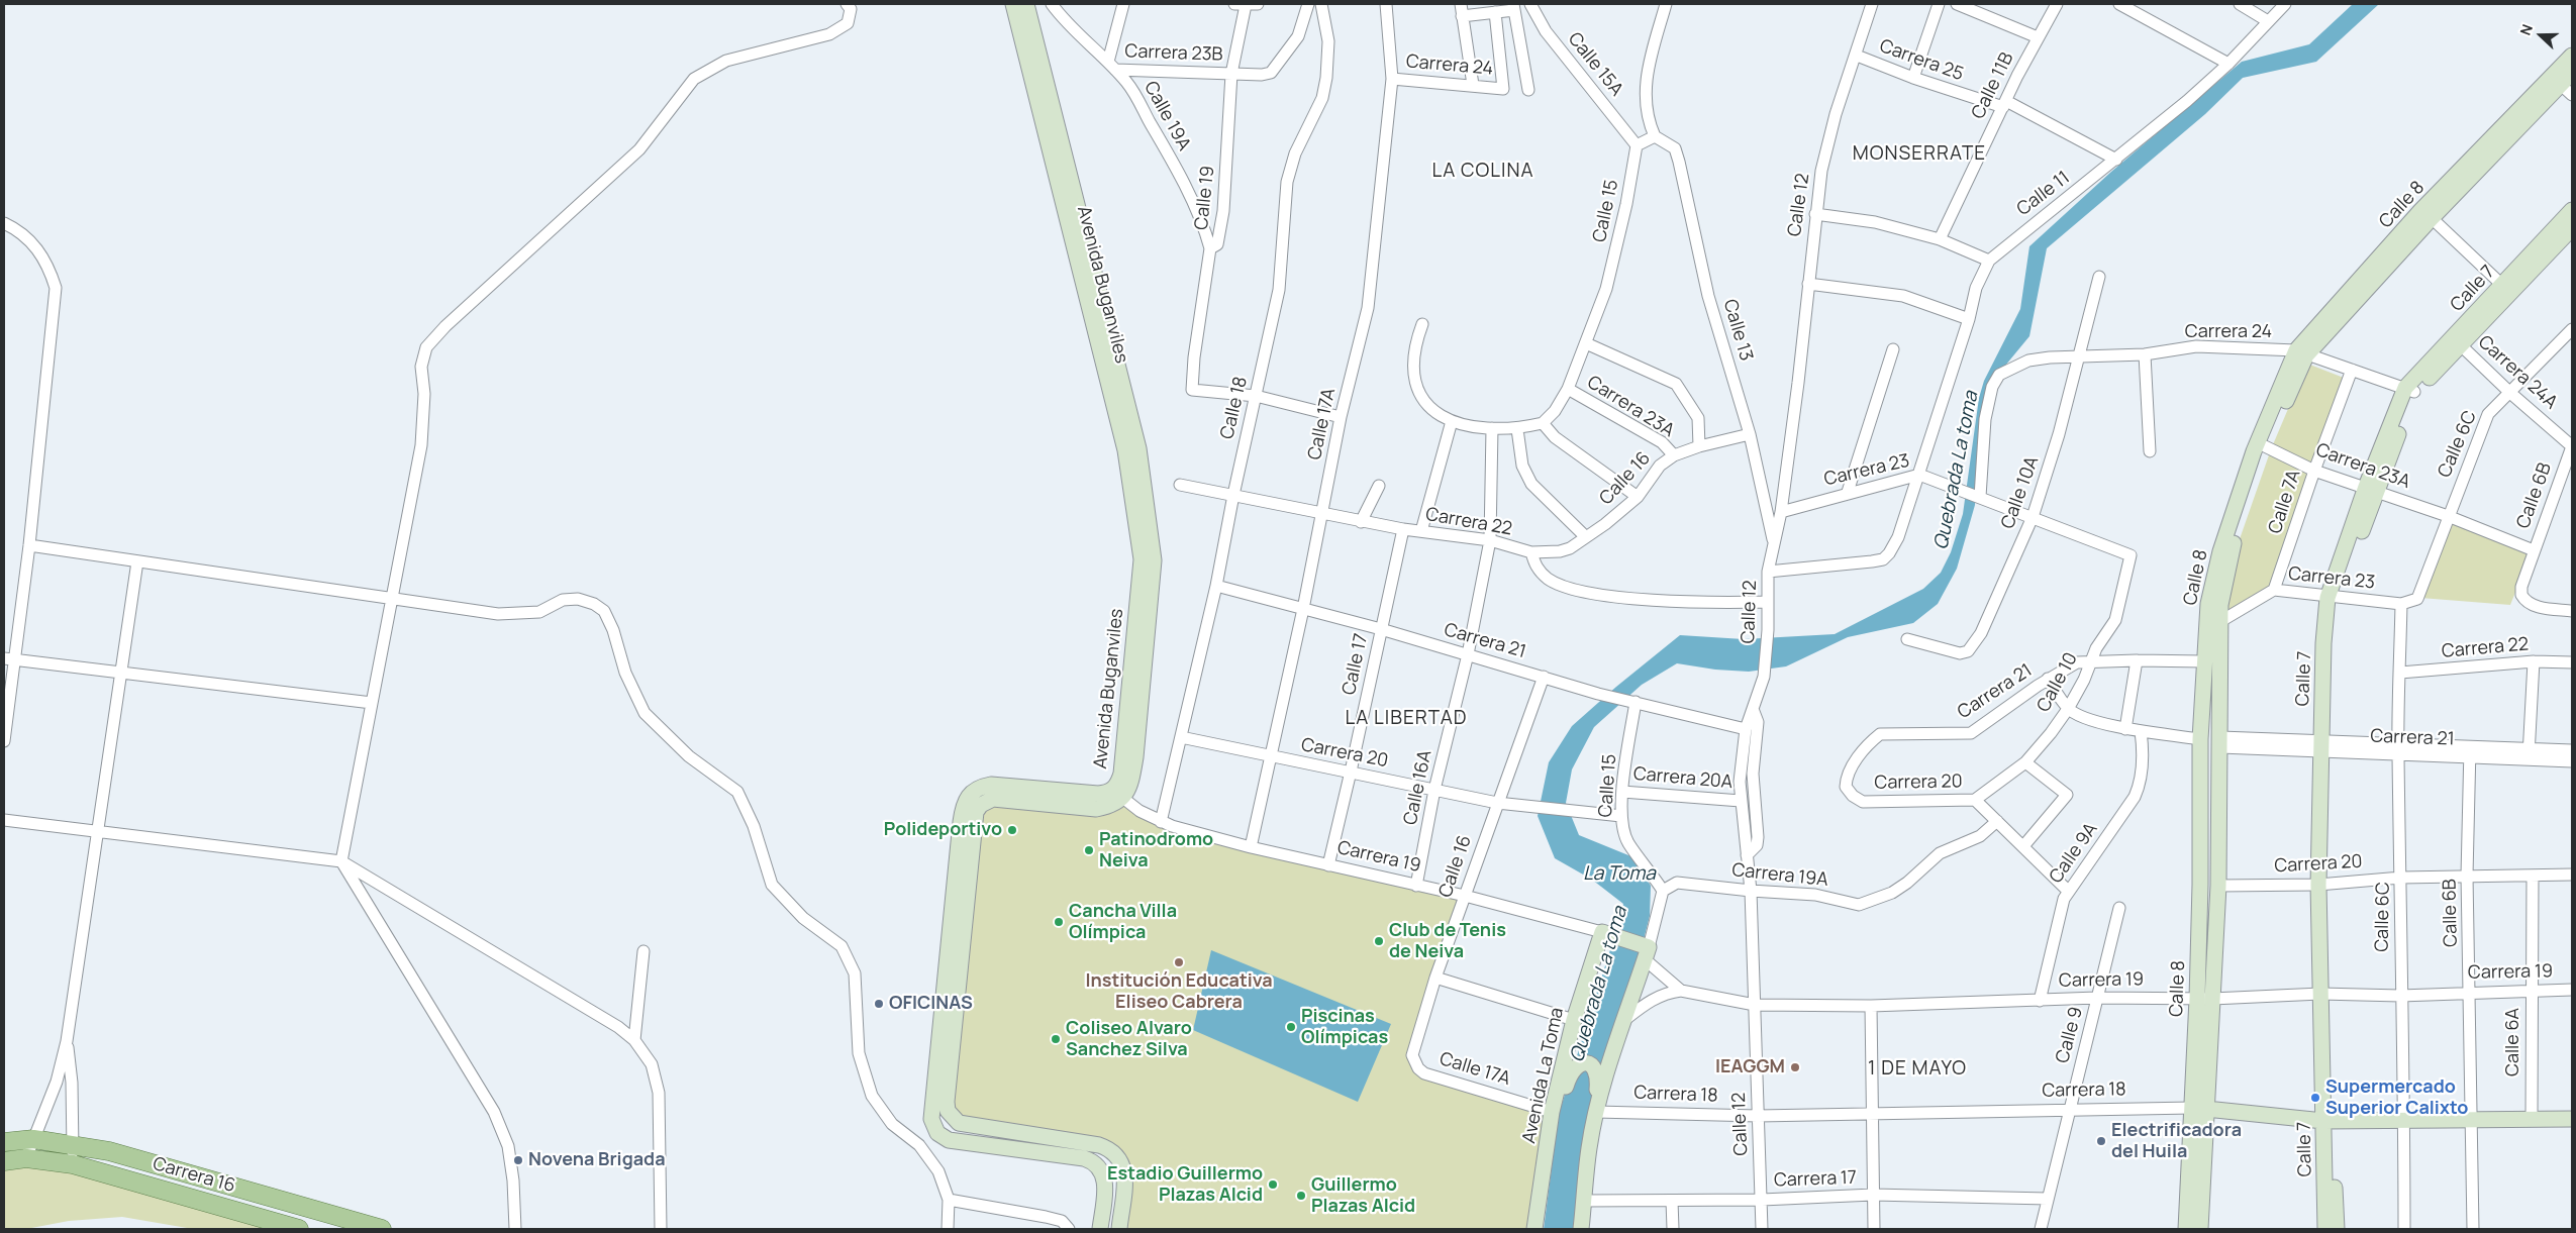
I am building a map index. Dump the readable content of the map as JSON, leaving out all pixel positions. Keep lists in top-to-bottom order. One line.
{"streets":{"main road":["Calle 8","Avenida Buganviles","Calle 7","Carrera 19","Avenida La Toma","Carrera 18","Carrera 16"],"street":["Carrera 23B","Carrera 25","Calle 15A","Carrera 24","Calle 11B","Calle 19A","Calle 11","Calle 19","Calle 12","Calle 15","Calle 13","Carrera 24A","Carrera 23A","Calle 18","Calle 17A","Calle 6C","Carrera 23","Calle 16","Calle 10A","Calle 6B","Calle 7A","Carrera 22","Carrera 21","Calle 17","Calle 10","Carrera 20","Carrera 20A","Calle 16A","Calle 9A","Carrera 19A","Calle 9","Calle 6A","Carrera 17"]},"crossings":[["Carrera 23B","Calle 19A"],["Carrera 23B","Calle 19"],["Carrera 25","Calle 11B"],["Carrera 25","Calle 11"],["Carrera 25","Calle 12"],["Calle 15A","Calle 15"],["Carrera 24","Calle 8"],["Carrera 24","Calle 7"],["Carrera 24","Calle 17A"],["Carrera 24","Carrera 23"],["Carrera 24","Calle 10A"],["Carrera 24","Calle 7A"],["Calle 19A","Calle 19"],["Calle 11","Carrera 23"],["Calle 19","Calle 18"],["Calle 12","Calle 13"],["Calle 12","Carrera 23"],["Calle 12","Carrera 22"],["Calle 12","Carrera 21"],["Calle 12","Carrera 20A"],["Calle 12","Carrera 19"],["Calle 12","Carrera 19A"],["Calle 12","Carrera 18"],["Calle 12","Carrera 17"],["Calle 8","Carrera 23A"],["Calle 8","Carrera 23"],["Calle 8","Carrera 21"],["Calle 8","Carrera 20"],["Calle 8","Carrera 19"],["Calle 8","Carrera 18"],["Calle 15","Carrera 23A"],["Calle 15","Carrera 21"],["Calle 15","Carrera 20"],["Calle 15","Carrera 20A"],["Calle 15","Carrera 19A"],["Avenida Buganviles","Carrera 19"],["Calle 7","Carrera 24A"],["Calle 7","Carrera 23A"],["Calle 7","Carrera 23"],["Calle 7","Carrera 21"],["Calle 7","Carrera 20"],["Calle 7","Carrera 19"],["Calle 7","Carrera 18"],["Calle 13","Calle 16"],["Carrera 24A","Calle 6C"],["Carrera 24A","Calle 6B"],["Carrera 23A","Calle 6C"],["Carrera 23A","Calle 16"],["Carrera 23A","Calle 6B"],["Carrera 23A","Calle 7A"],["Calle 18","Carrera 22"],["Calle 18","Carrera 21"],["Calle 18","Carrera 20"],["Calle 18","Carrera 19"],["Calle 17A","Calle 16"],["Calle 17A","Carrera 22"],["Calle 17A","Carrera 21"],["Calle 17A","Carrera 20"],["Calle 17A","Carrera 19"],["Calle 17A","Avenida La Toma"],["Calle 6C","Carrera 23"],["Calle 6C","Carrera 22"],["Calle 6C","Carrera 21"],["Calle 6C","Carrera 20"],["Calle 6C","Carrera 19"],["Calle 6C","Carrera 18"],["Carrera 23","Calle 10A"],["Carrera 23","Calle 7A"],["Carrera 23","Calle 10"],["Calle 16","Carrera 22"],["Calle 16","Carrera 21"],["Calle 16","Carrera 20"],["Calle 16","Carrera 19"],["Calle 6B","Carrera 21"],["Calle 6B","Carrera 20"],["Calle 6B","Carrera 19"],["Calle 6B","Carrera 18"],["Carrera 22","Calle 17"],["Carrera 22","Calle 16A"],["Carrera 21","Calle 17"],["Carrera 21","Calle 10"],["Carrera 21","Carrera 20"],["Carrera 21","Calle 16A"],["Calle 17","Carrera 20"],["Calle 17","Carrera 19"],["Calle 10","Carrera 20"],["Carrera 20","Calle 16A"],["Carrera 20","Calle 9A"],["Carrera 20","Carrera 19A"],["Carrera 20","Calle 6A"],["Calle 16A","Carrera 19"],["Calle 9A","Carrera 19"],["Carrera 19","Calle 9"],["Carrera 19","Calle 6A"],["Carrera 19","Avenida La Toma"],["Calle 9","Carrera 18"],["Calle 9","Carrera 17"],["Calle 6A","Carrera 18"]],"districts":["MONSERRATE","LA COLINA","LA LIBERTAD","1 DE MAYO"],"water":["Quebrada La toma","La Toma"],"places":["Polideportivo","Patinodromo Neiva","Cancha Villa Olímpica","Club de Tenis de Neiva","Institución Educativa Eliseo Cabrera","OFICINAS","Piscinas Olímpicas","Coliseo Alvaro Sanchez Silva","IEAGGM","Supermercado Superior Calixto","Electrificadora del Huila","Novena Brigada","Estadio Guillermo Plazas Alcid","Guillermo Plazas Alcid"],"north":"left"}
